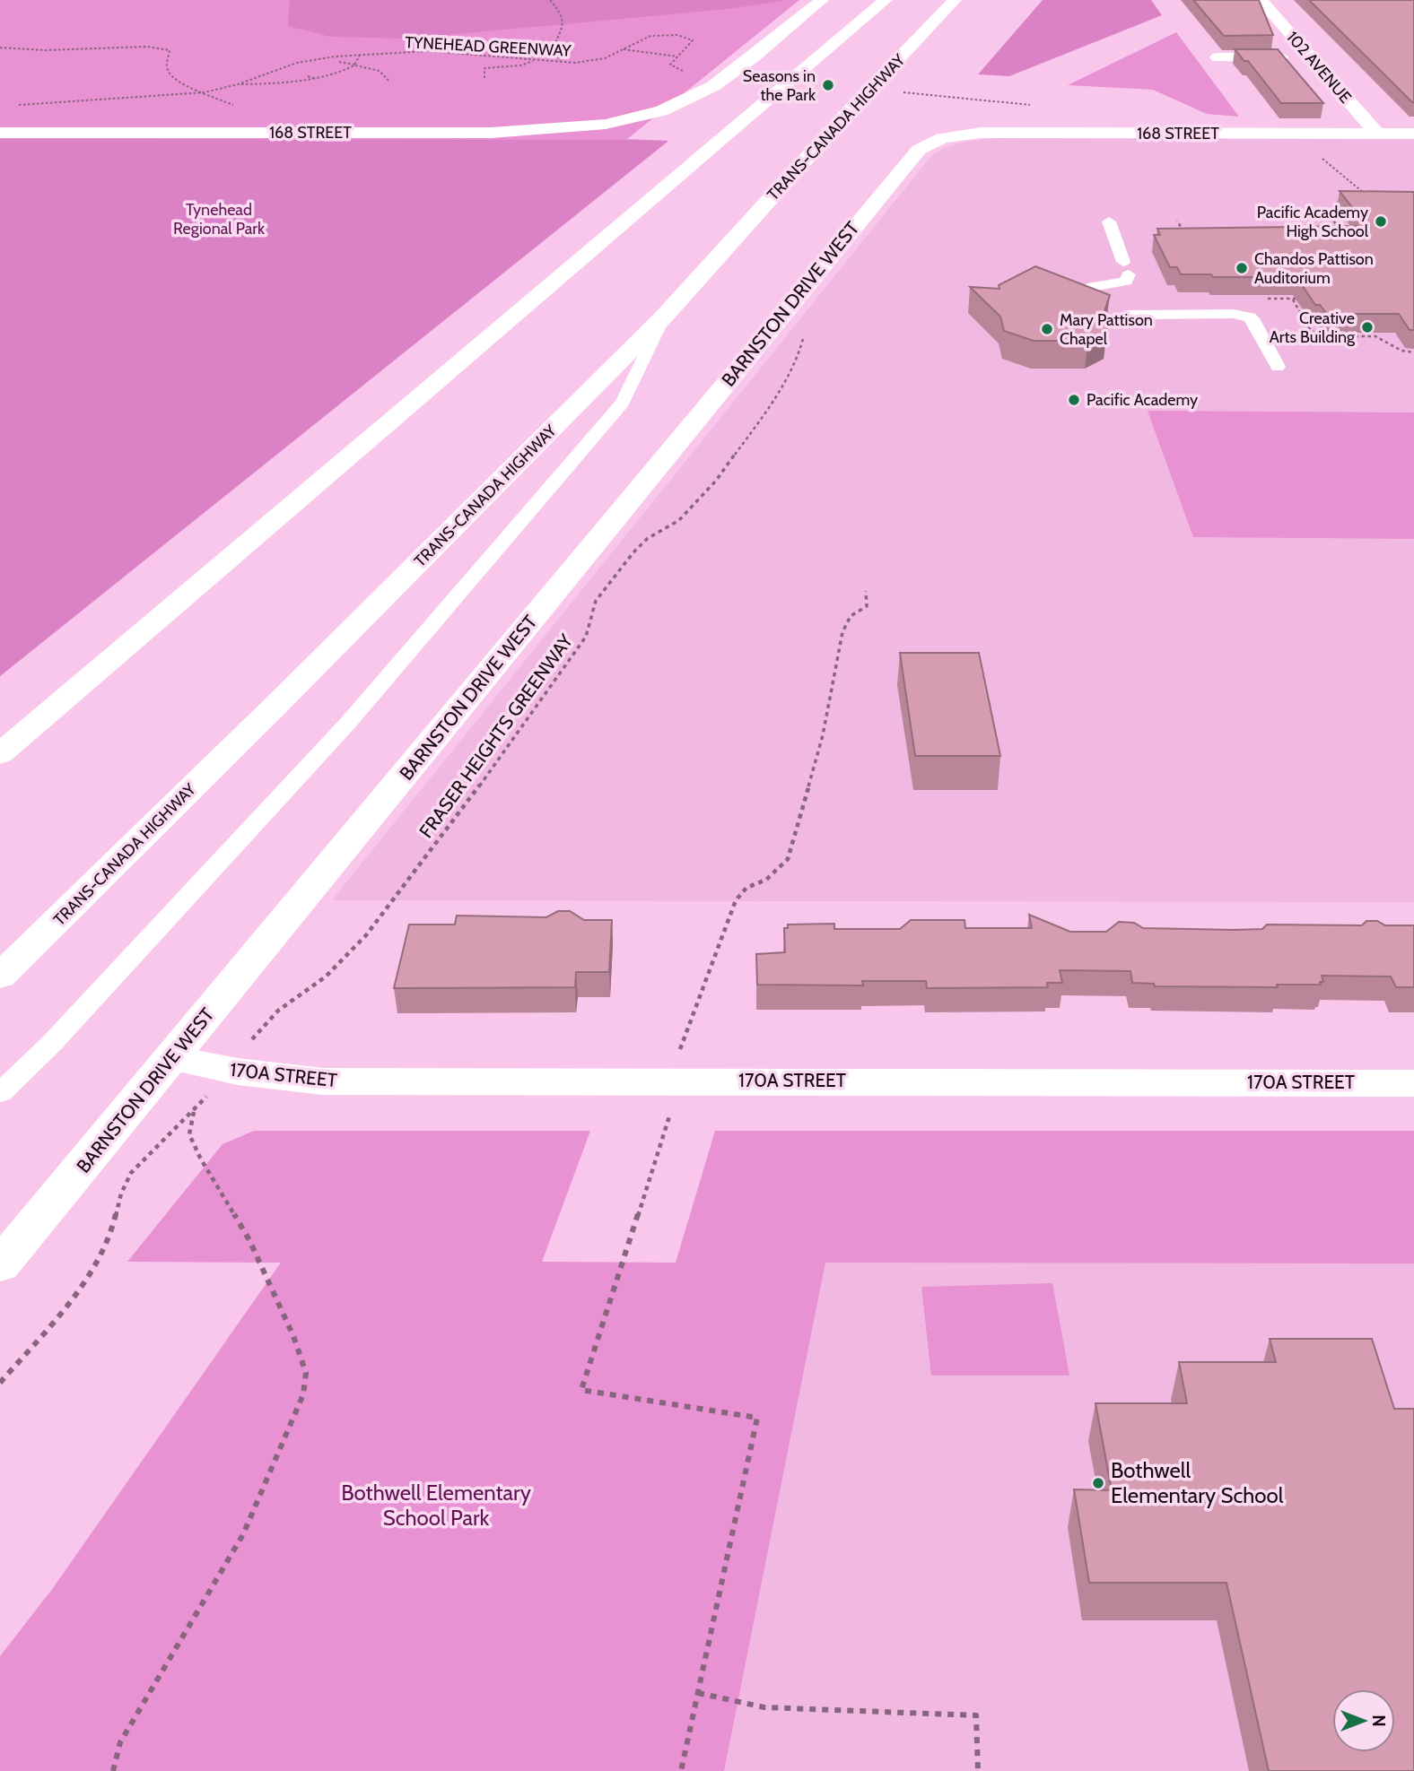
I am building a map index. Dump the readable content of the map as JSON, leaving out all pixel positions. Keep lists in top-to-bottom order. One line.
{"streets":{"main road":["102 AVENUE","TRANS-CANADA HIGHWAY","168 STREET","BARNSTON DRIVE WEST","170A STREET"],"path":["TYNEHEAD GREENWAY","FRASER HEIGHTS GREENWAY"]},"crossings":[["102 AVENUE","168 STREET"],["168 STREET","BARNSTON DRIVE WEST"],["BARNSTON DRIVE WEST","170A STREET"]],"parks":["Tynehead Regional Park","Bothwell Elementary School Park"],"places":["Seasons in the Park","Pacific Academy High School","Chandos Pattison Auditorium","Creative Arts Building","Mary Pattison Chapel","Pacific Academy","Bothwell Elementary School"],"north":"right"}
